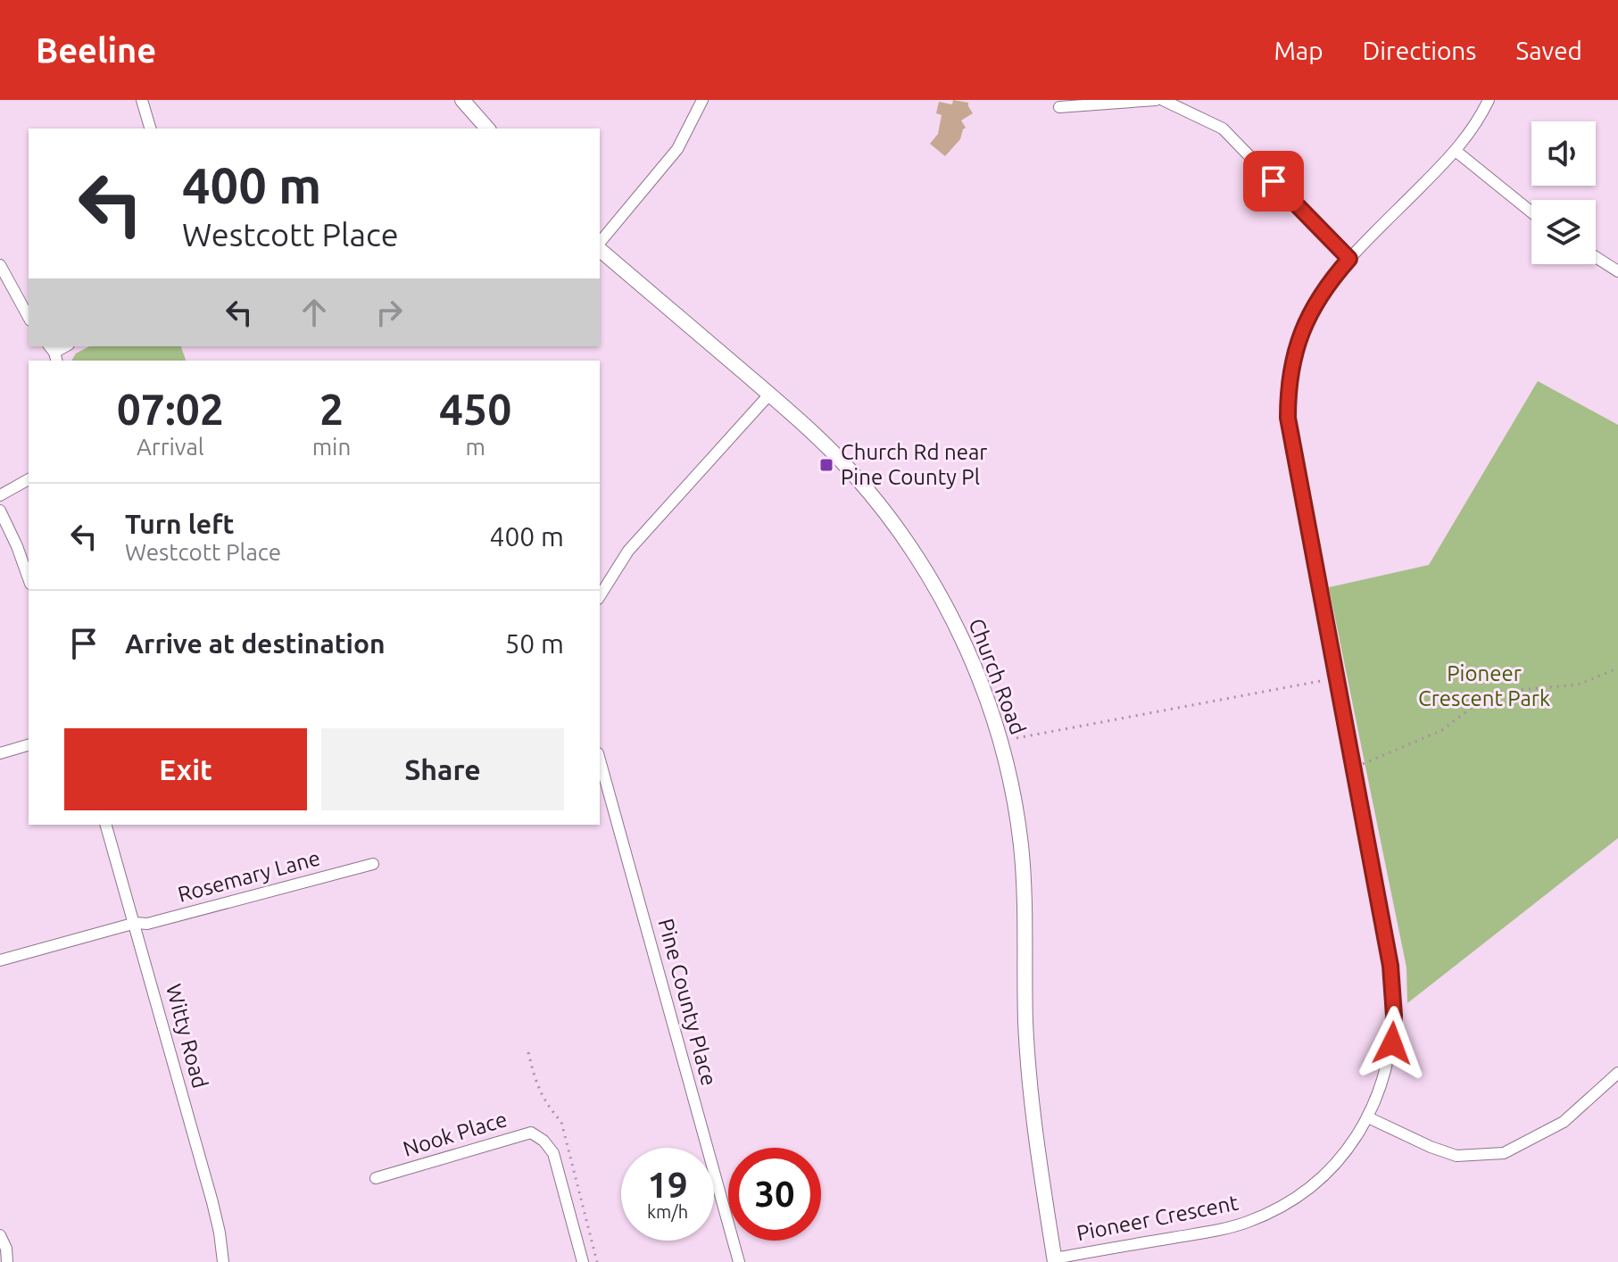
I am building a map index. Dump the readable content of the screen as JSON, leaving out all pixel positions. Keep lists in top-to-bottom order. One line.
{"streets":{"main road":["Church Road"],"street":["Rosemary Lane","Pine County Place","Witty Road","Nook Place","Pioneer Crescent"]},"crossings":[["Church Road","Pioneer Crescent"],["Rosemary Lane","Witty Road"]],"parks":["Pioneer Crescent Park"],"places":{"transit":["Church Rd near Pine County Pl"]},"page":{"header":"Beeline","nav":["Map","Directions","Saved"],"turn":["400 m","Westcott Place"],"eta":["07:02","Arrival","2","min","450","m"],"list":[{"name":"Turn left","note":"Westcott Place","value":"400 m"},{"name":"Arrive at destination","value":"50 m"}],"buttons":["Exit","Share"],"speed":"19 km/h","limit":"30"}}
